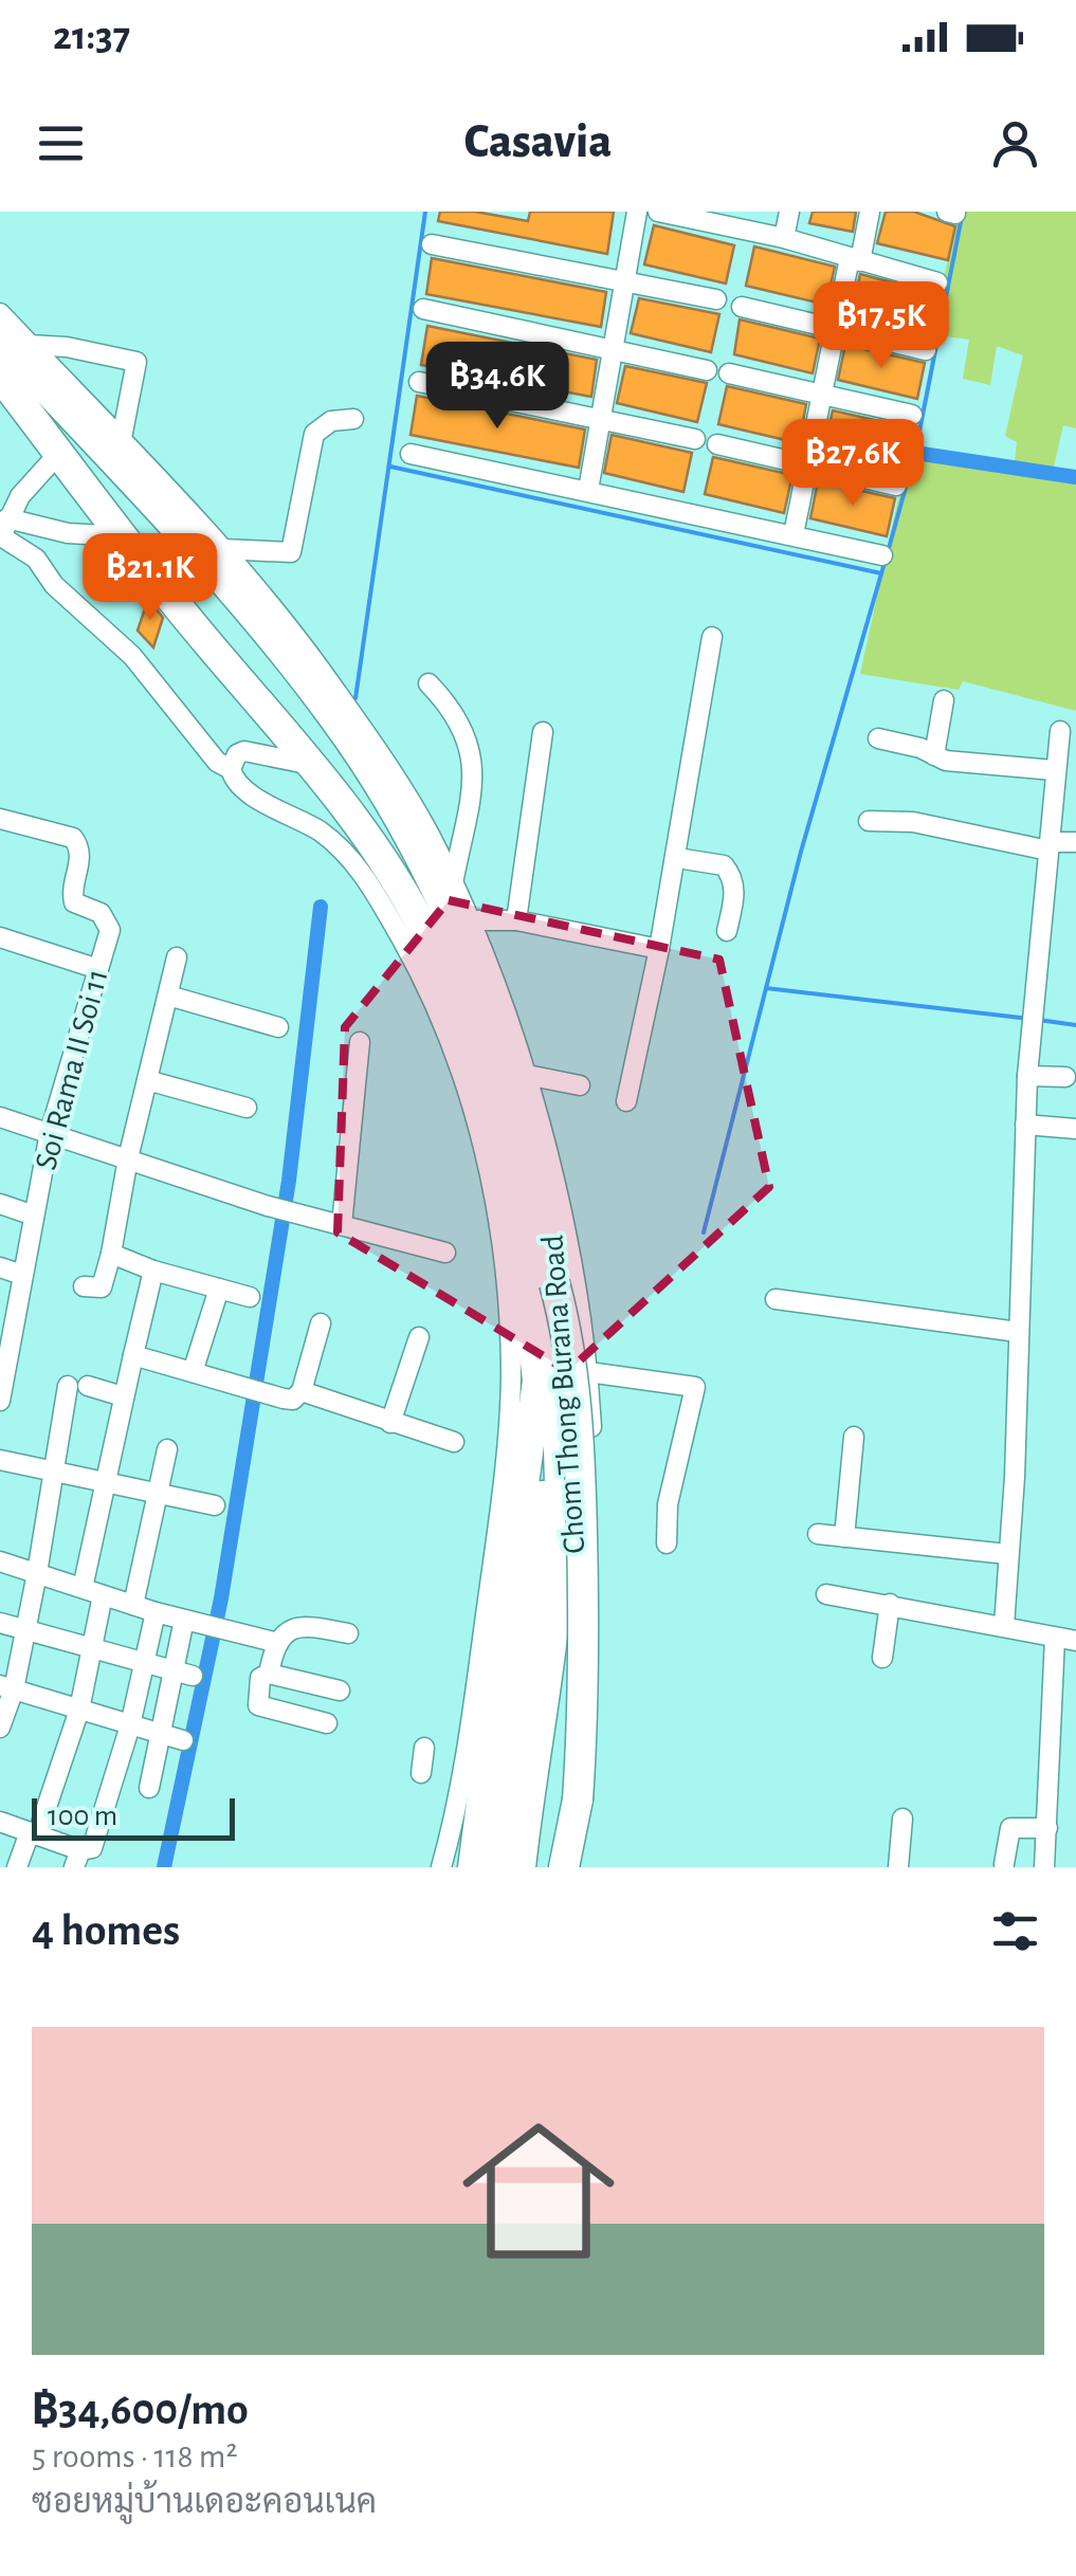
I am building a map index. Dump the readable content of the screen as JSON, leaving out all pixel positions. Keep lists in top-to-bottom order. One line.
{"streets":{"street":["Soi Rama II Soi 11","Chom Thong Burana Road"]},"scale_bar":"100 m","page":{"status":"21:37","header":"Casavia","price":["฿17.5K","฿34.6K","฿27.6K","฿21.1K"],"scale":"100 m","heading":"4 homes","list":[{"name":"฿34,600/mo","note":"5 rooms · 118 m² · ซอยหมู่บ้านเดอะคอนเนค"}]}}
